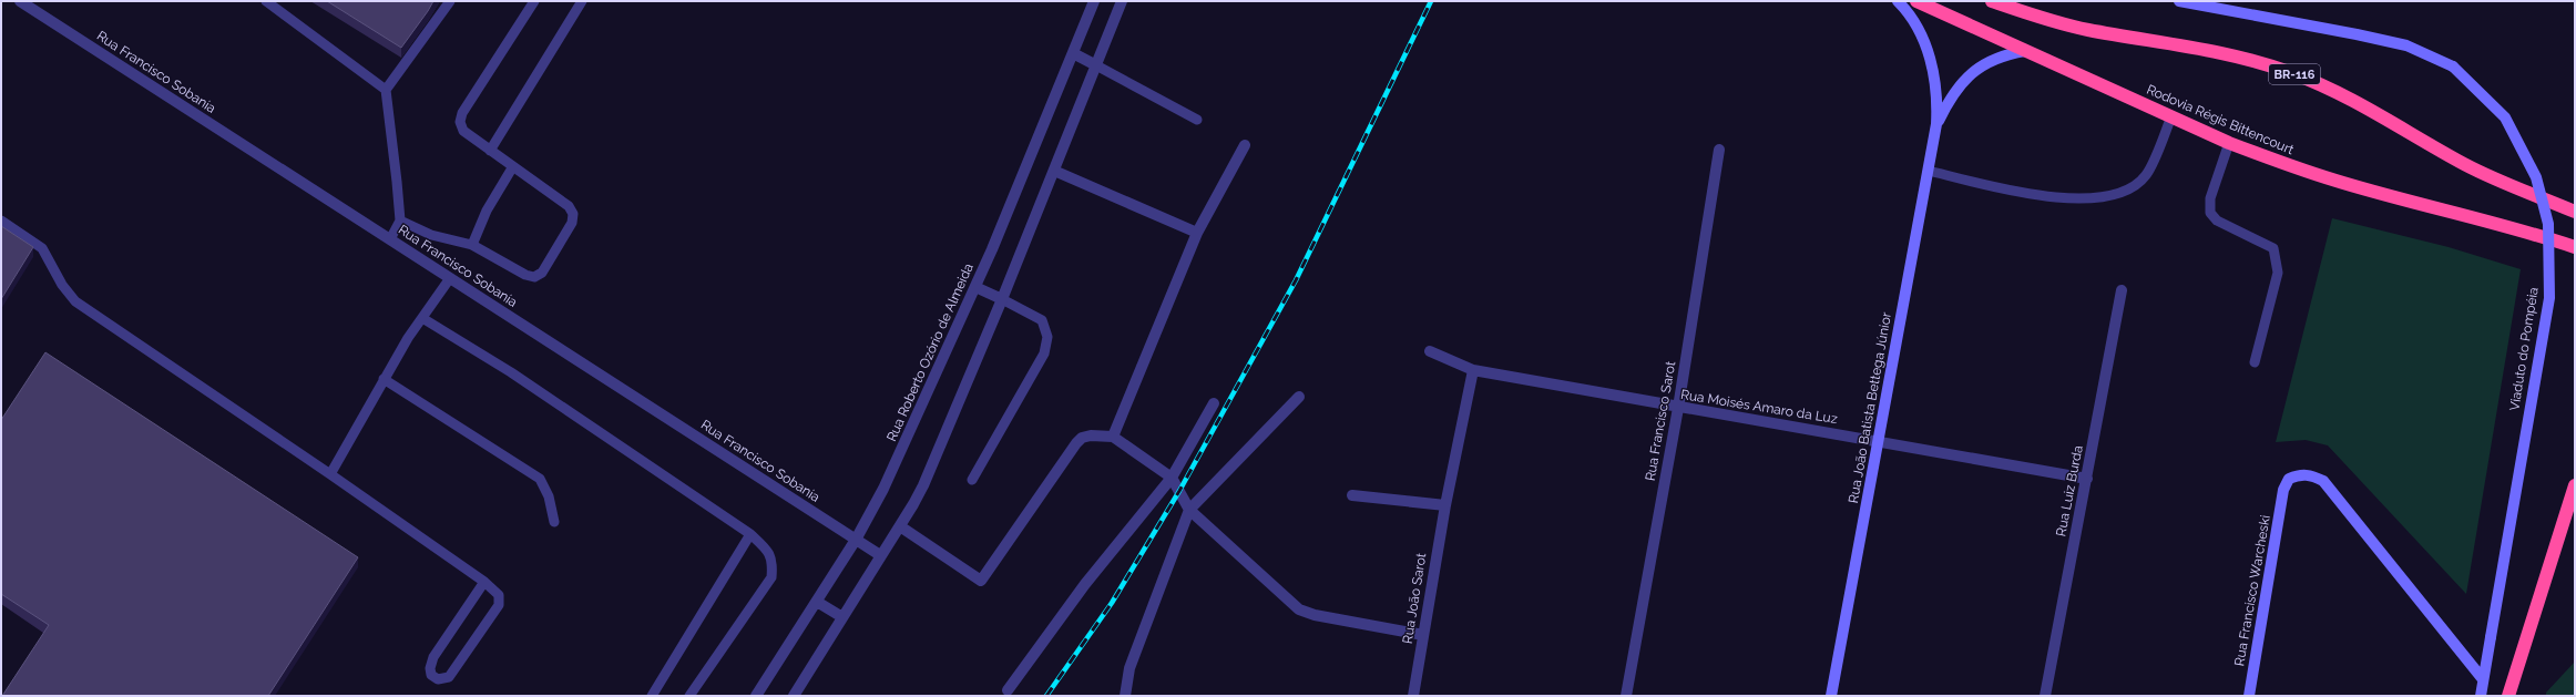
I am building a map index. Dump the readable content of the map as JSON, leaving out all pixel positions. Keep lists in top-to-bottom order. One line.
{"streets":{"highway":["BR-116","Rodovia Régis Bittencourt"],"main road":["Viaduto do Pompéia","Rua João Batista Bettega Júnior","Rua Francisco Warcheski"],"street":["Rua Francisco Sobania","Rua Roberto Ozório de Almeida","Rua Moisés Amaro da Luz","Rua Francisco Sarot","Rua Luiz Burda","Rua João Sarot"]},"crossings":[["Rua Francisco Sobania","Rua Roberto Ozório de Almeida"],["Rodovia Régis Bittencourt","Rua João Batista Bettega Júnior"],["Viaduto do Pompéia","Rua Francisco Warcheski"],["Rua Moisés Amaro da Luz","Rua João Batista Bettega Júnior"],["Rua Moisés Amaro da Luz","Rua Francisco Sarot"],["Rua Moisés Amaro da Luz","Rua Luiz Burda"],["Rua Moisés Amaro da Luz","Rua João Sarot"]]}
